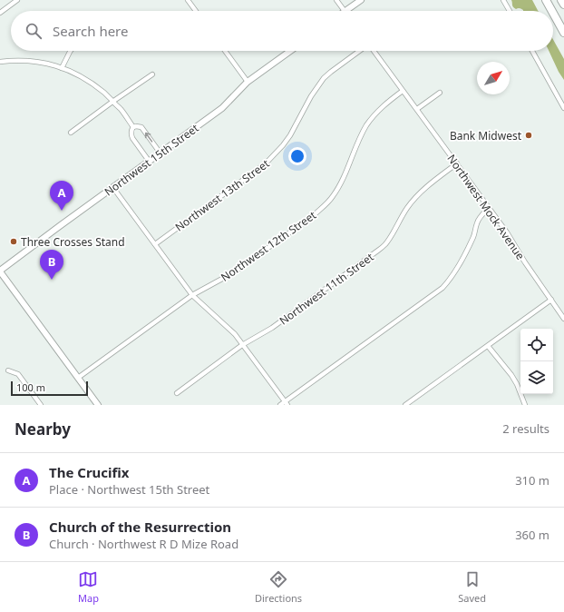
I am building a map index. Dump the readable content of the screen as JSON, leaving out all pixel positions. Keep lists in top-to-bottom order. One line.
{"streets":{"street":["Northwest 15th Street","Northwest 13th Street","Northwest Mock Avenue","Northwest 12th Street","Northwest 11th Street"]},"crossings":[["Northwest Mock Avenue","Northwest 12th Street"],["Northwest Mock Avenue","Northwest 11th Street"]],"places":["Bank Midwest","Three Crosses Stand"],"scale_bar":"100 m","north":"top right","page":{"search":"Search here","pins":["A","B"],"scale":"100 m","heading":["Nearby","2 results"],"list":[{"mark":"A","name":"The Crucifix","note":"Place · Northwest 15th Street","value":"310 m"},{"mark":"B","name":"Church of the Resurrection","note":"Church · Northwest R D Mize Road","value":"360 m"}],"nav":["Map","Directions","Saved"]}}
